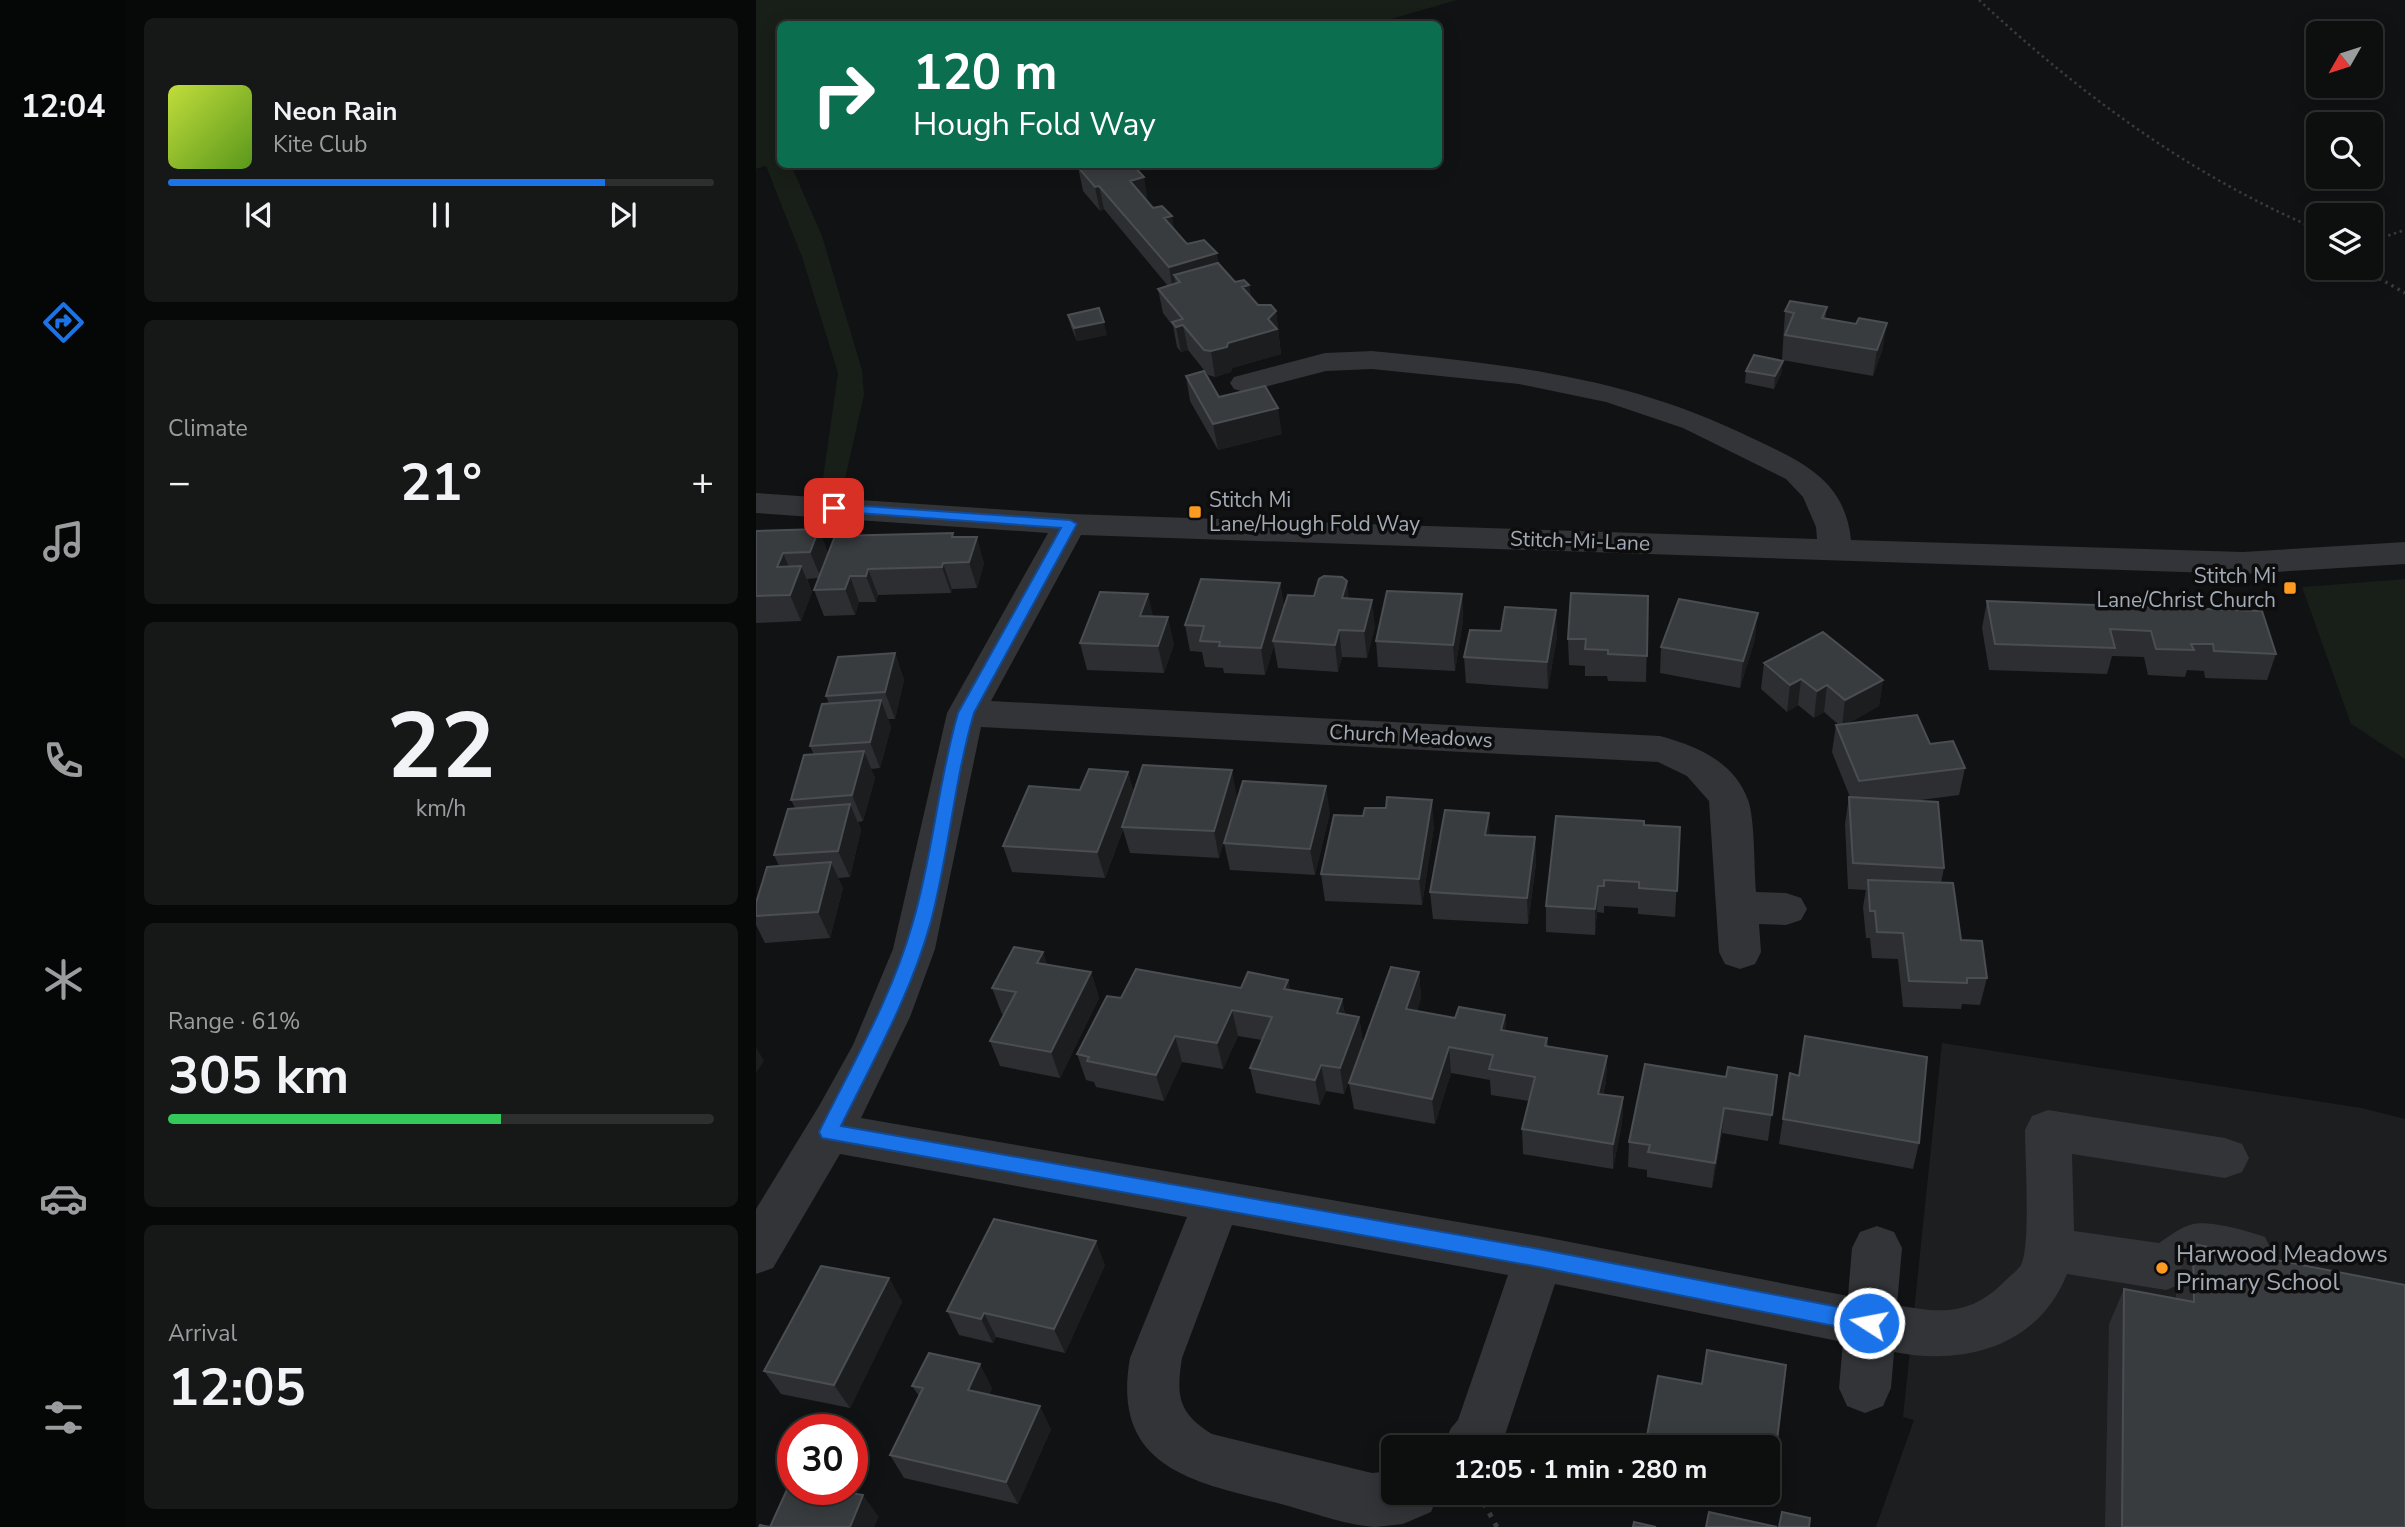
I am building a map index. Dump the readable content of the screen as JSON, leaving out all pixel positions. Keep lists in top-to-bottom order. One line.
{"streets":{"street":["Stitch-Mi-Lane","Church Meadows"]},"places":{"transit":["Stitch Mi Lane/Hough Fold Way","Stitch Mi Lane/Christ Church"],"other":["Harwood Meadows Primary School"]},"north":"bottom left","page":{"tabs":"12:04","turn":["120 m","Hough Fold Way"],"song":["Neon Rain","Kite Club"],"tile":["Climate",["22","km/h"],["Range · 61%","305 km"],["Arrival","12:05"]],"heat":["−","21°","+"],"limit":"30","trip":"12:05 · 1 min · 280 m"}}
